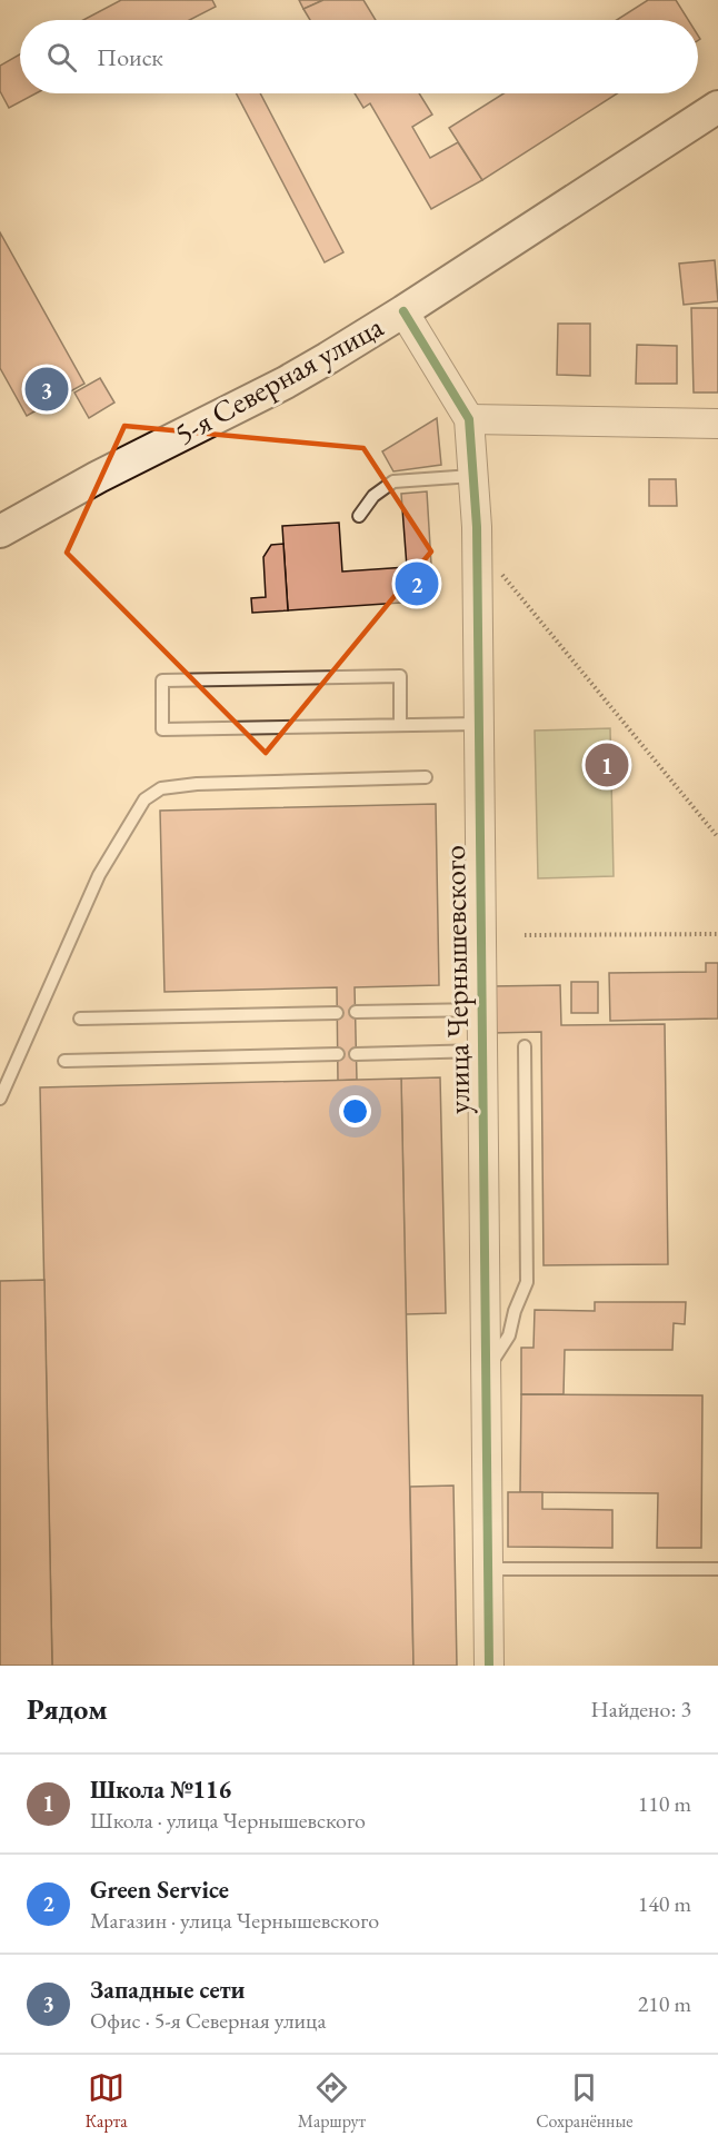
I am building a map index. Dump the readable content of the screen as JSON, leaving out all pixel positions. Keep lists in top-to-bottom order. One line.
{"streets":{"main road":["5-я Северная улица"],"street":["улица Чернышевского"]},"crossings":[["5-я Северная улица","улица Чернышевского"]],"page":{"search":"Поиск","pins":["3","2","1"],"heading":["Рядом","Найдено: 3"],"list":[{"mark":"1","name":"Школа №116","note":"Школа · улица Чернышевского","value":"110 m"},{"mark":"2","name":"Green Service","note":"Магазин · улица Чернышевского","value":"140 m"},{"mark":"3","name":"Западные сети","note":"Офис · 5-я Северная улица","value":"210 m"}],"nav":["Карта","Маршрут","Сохранённые"]}}
